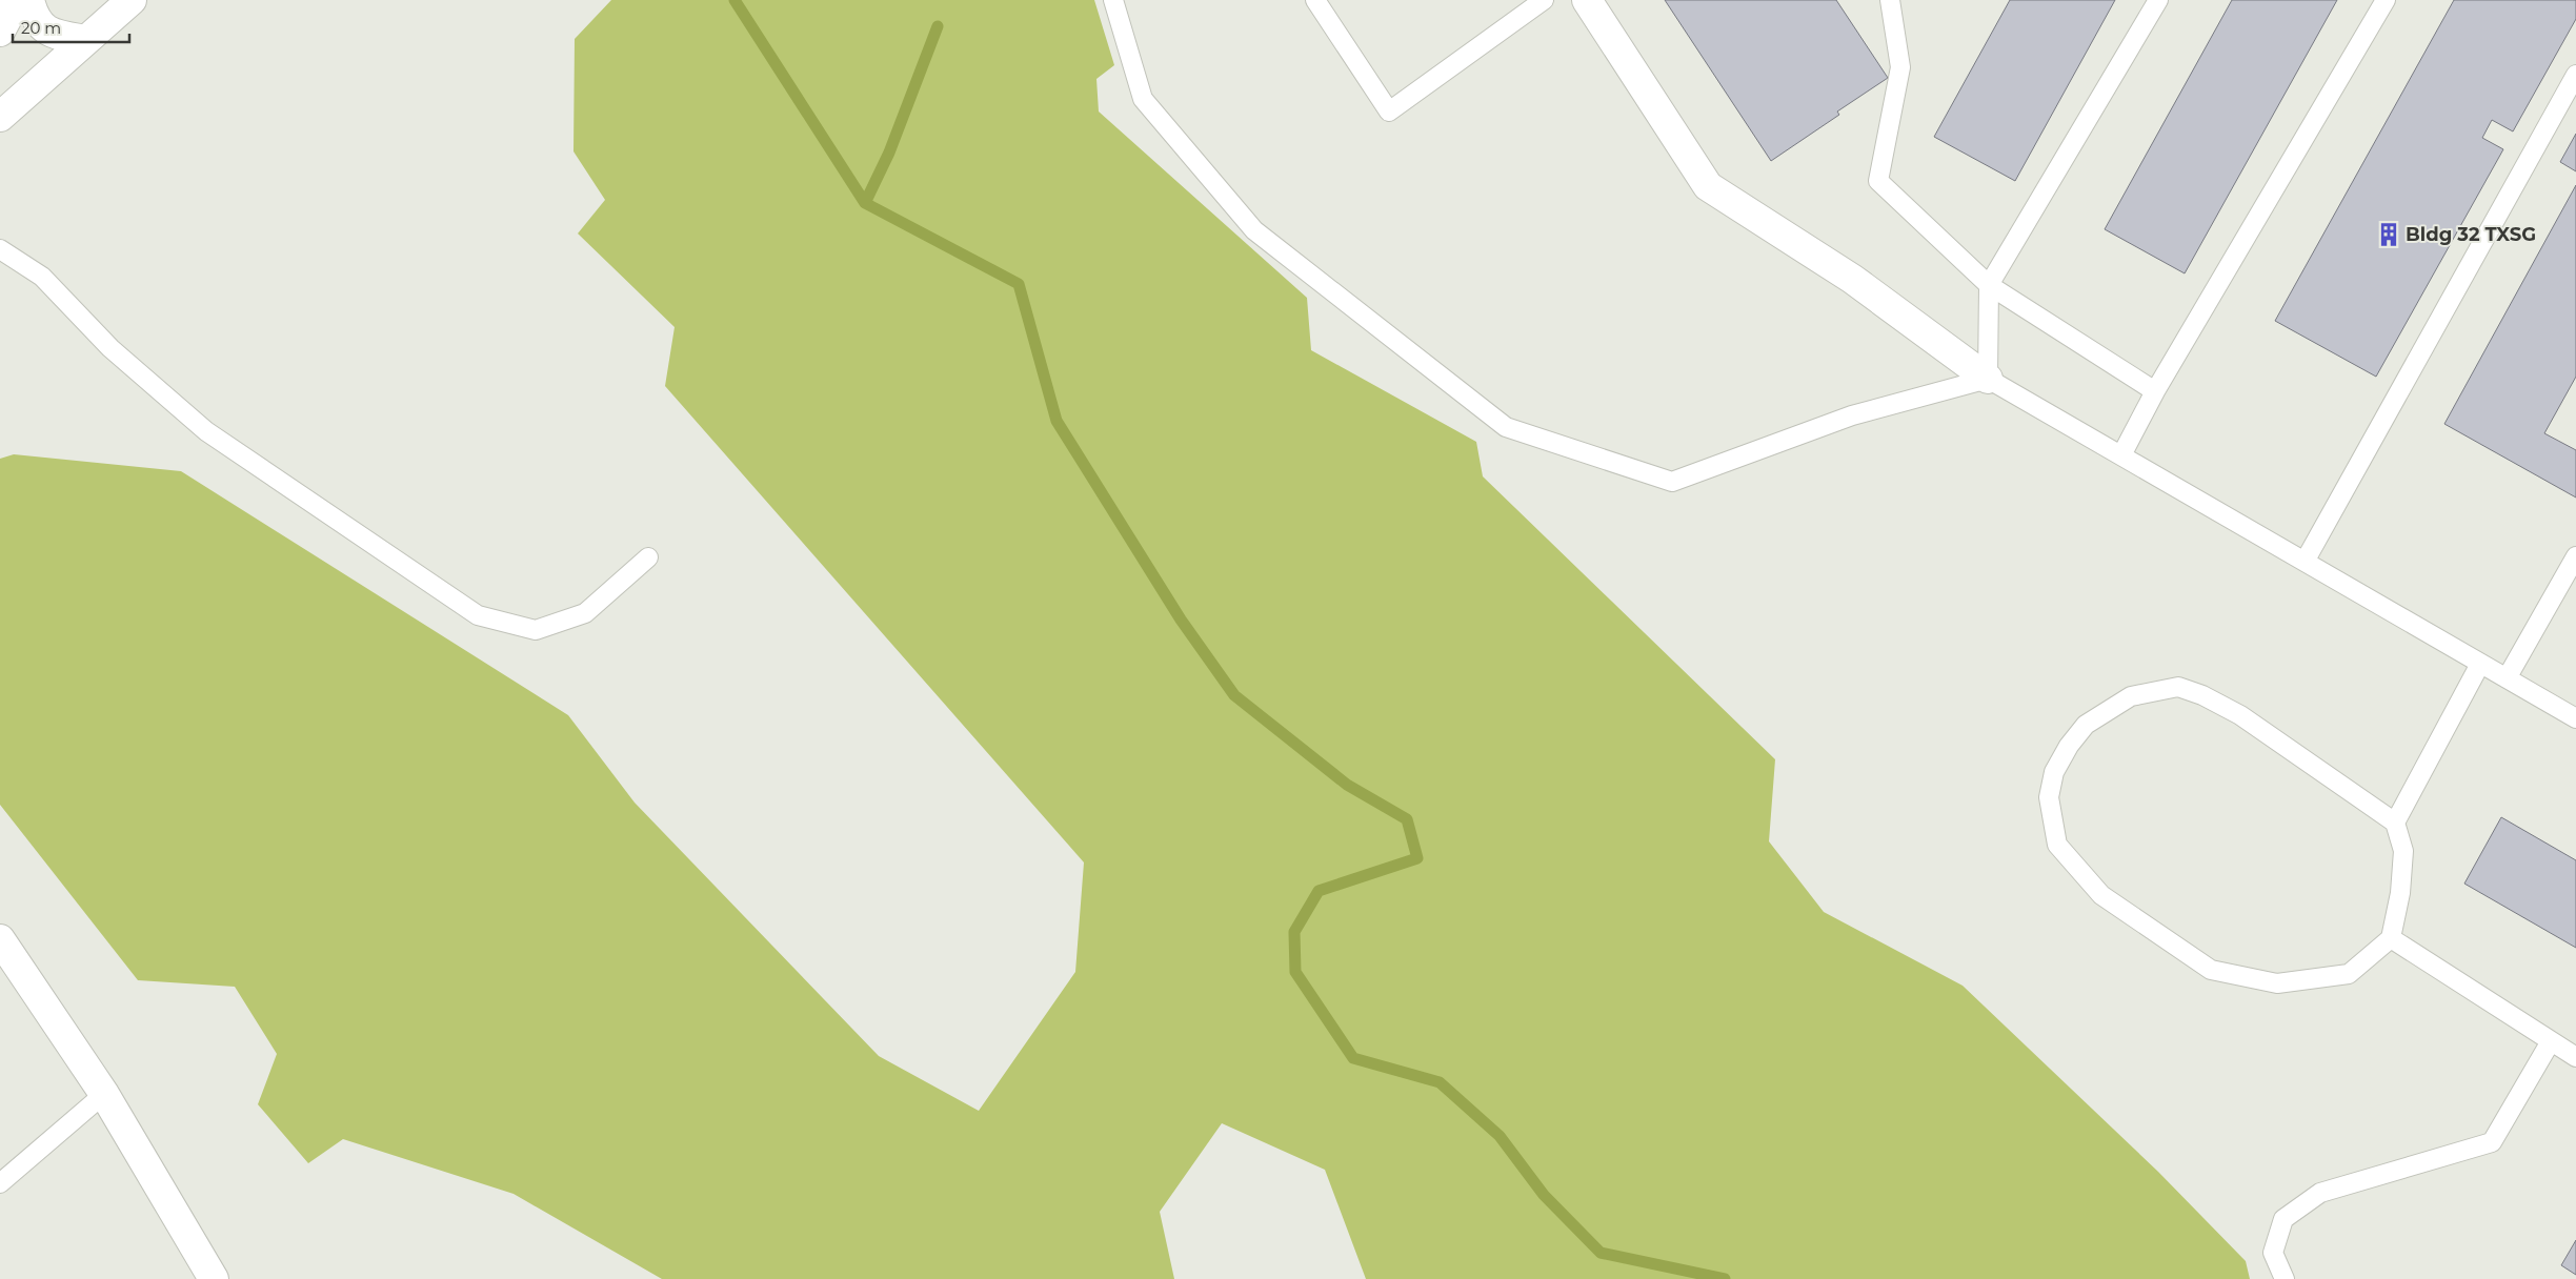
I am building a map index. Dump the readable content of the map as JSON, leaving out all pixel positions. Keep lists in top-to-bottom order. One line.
{"places":{"building":["Bldg 32 TXSG"]},"scale_bar":"20 m"}
